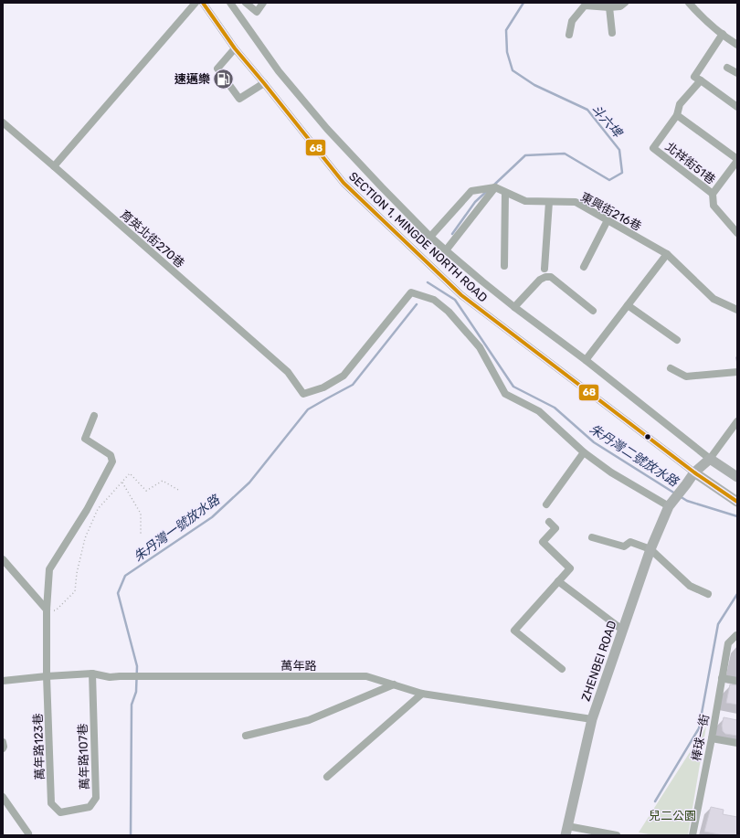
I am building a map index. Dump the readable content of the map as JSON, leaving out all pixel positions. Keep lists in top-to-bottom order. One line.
{"streets":{"main road":["ZHENBEI ROAD"],"street":["北祥街51巷","東興街216巷","SECTION 1, MINGDE NORTH ROAD","育英北街270巷","萬年路","棒球一街","萬年路123巷","萬年路107巷"]},"crossings":[["SECTION 1, MINGDE NORTH ROAD","ZHENBEI ROAD"],["ZHENBEI ROAD","萬年路"],["萬年路","萬年路123巷"],["萬年路","萬年路107巷"],["萬年路123巷","萬年路107巷"]],"water":["斗六埤","朱丹灣二號放水路","朱丹灣一號放水路"],"parks":["兒二公園"],"places":{"fuel station":["速邁樂"]},"lines":["transit line 68"]}
